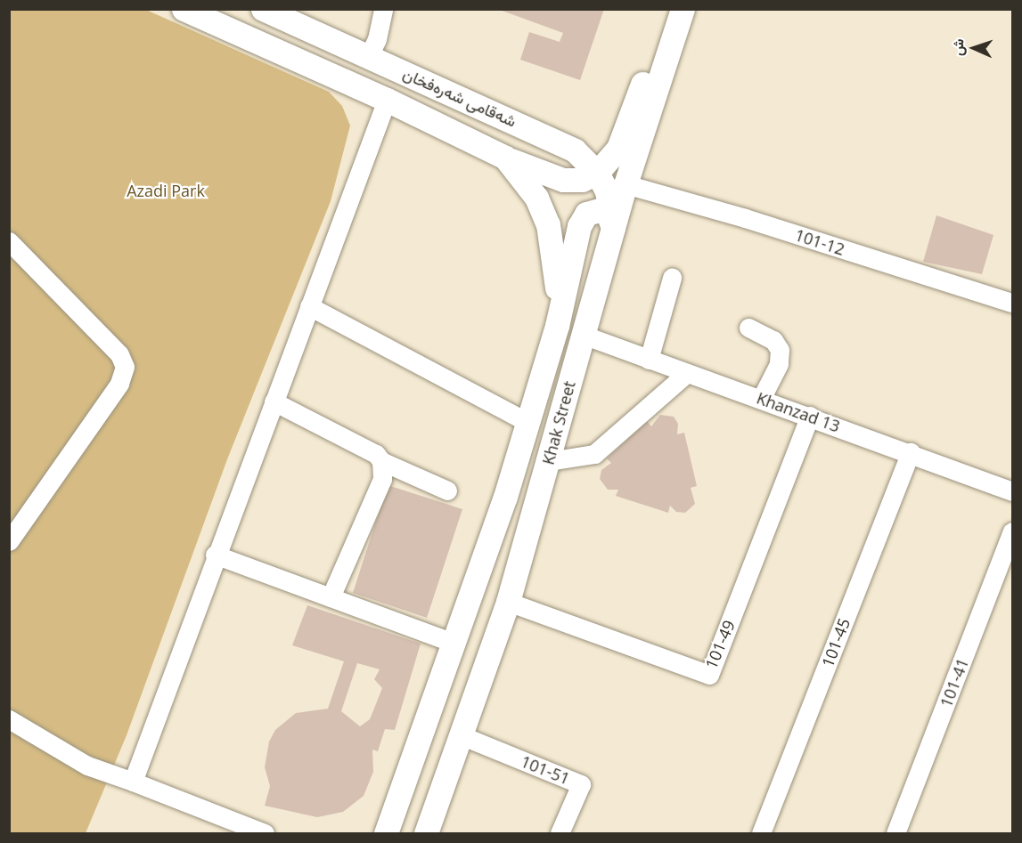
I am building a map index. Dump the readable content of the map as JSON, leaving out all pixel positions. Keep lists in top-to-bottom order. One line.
{"streets":{"main road":["شەقامی شەرەفخان","Khak Street"],"street":["101-12","Khanzad 13","101-45","101-49","101-41","101-51"]},"crossings":[["شەقامی شەرەفخان","Khak Street"],["101-12","Khak Street"],["Khanzad 13","Khak Street"],["Khanzad 13","101-45"],["Khanzad 13","101-49"],["Khak Street","101-49"],["Khak Street","101-51"]],"parks":["Azadi Park"],"north":"left"}
